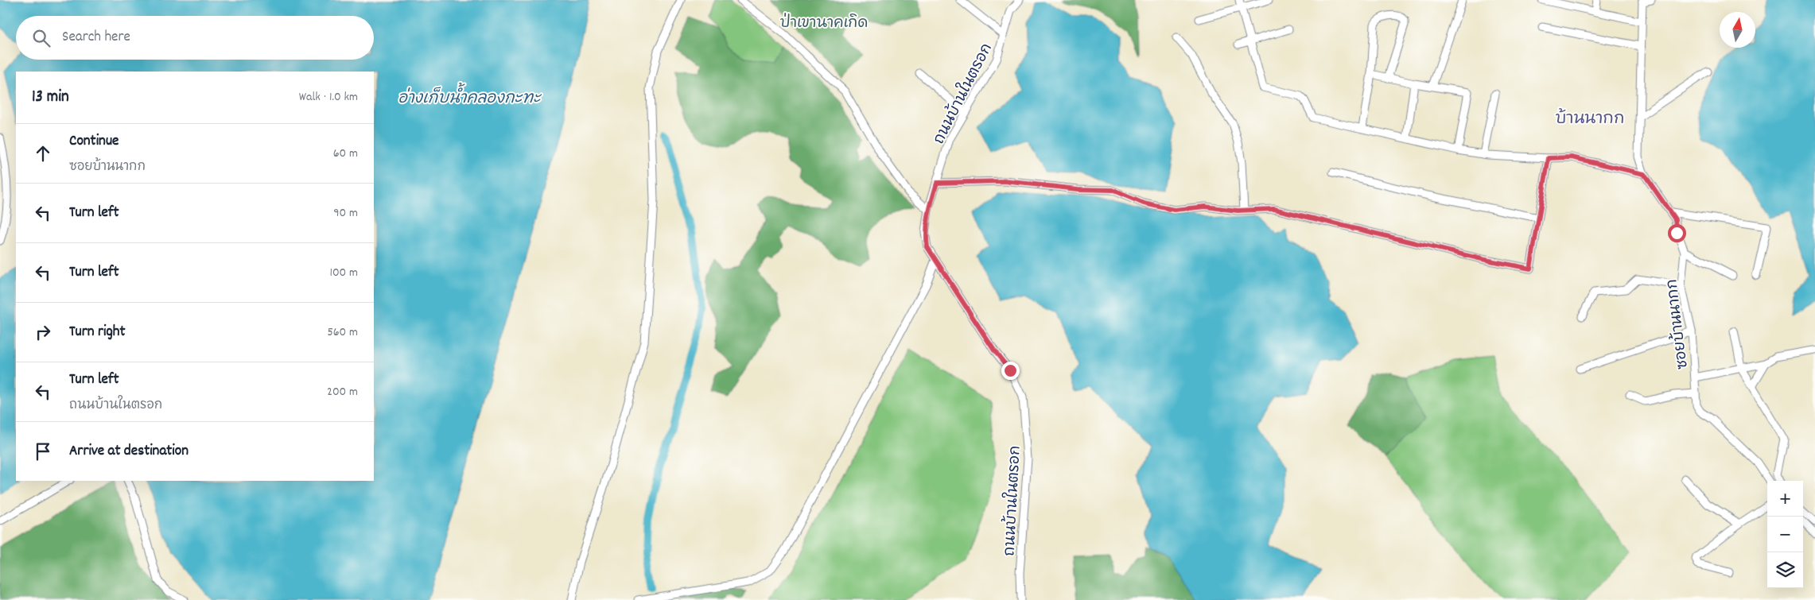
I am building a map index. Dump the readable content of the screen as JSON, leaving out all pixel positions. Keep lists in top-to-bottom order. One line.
{"streets":{"street":["ถนนบ้านในตรอก","ซอยบ้านนากก"]},"districts":["บ้านนากก"],"water":["อ่างเก็บน้ำคลองกะทะ"],"parks":["ป่าเขานาคเกิด"],"north":"top","page":{"search":"Search here","heading":["13 min","Walk · 1.0 km"],"list":[["Continue","ซอยบ้านนากก","60 m"],["Turn left","90 m"],["Turn left","100 m"],["Turn right","560 m"],["Turn left","ถนนบ้านในตรอก","200 m"],"Arrive at destination"],"map_buttons":["+","−"]}}
